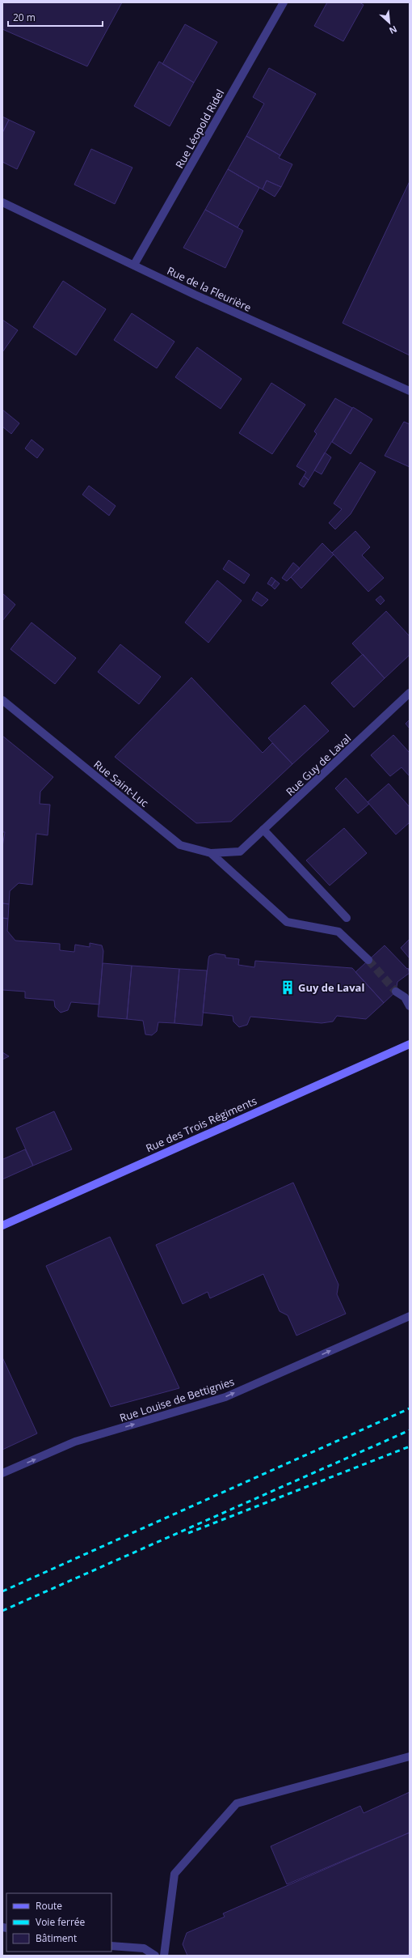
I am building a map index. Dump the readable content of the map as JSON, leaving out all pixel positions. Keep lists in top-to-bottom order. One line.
{"streets":{"main road":["Rue des Trois Régiments"],"street":["Rue Léopold Ridel","Rue de la Fleurière","Rue Guy de Laval","Rue Saint-Luc","Rue Louise de Bettignies"]},"crossings":[["Rue Léopold Ridel","Rue de la Fleurière"],["Rue Guy de Laval","Rue Saint-Luc"]],"one_way":["Rue Louise de Bettignies"],"places":{"building":["Guy de Laval"]},"legend":["Route","Voie ferrée","Bâtiment"],"scale_bar":"20 m","north":"bottom right"}
